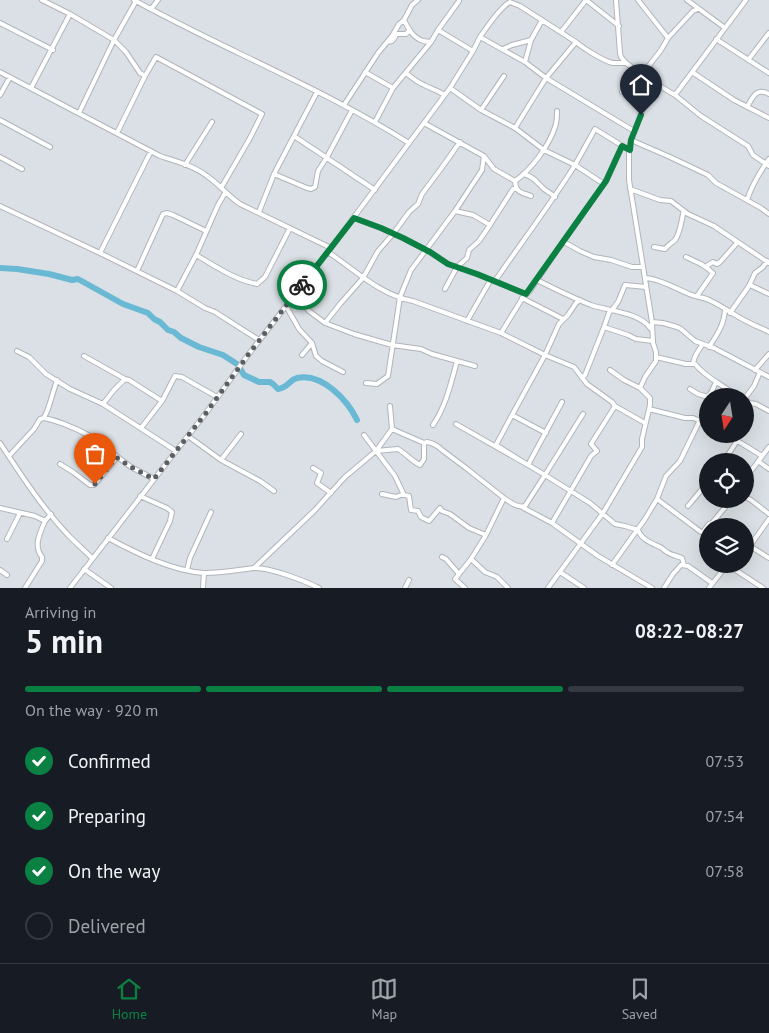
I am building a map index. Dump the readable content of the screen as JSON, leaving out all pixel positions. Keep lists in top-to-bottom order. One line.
{"north":"bottom","page":{"heading":["5 min","Arriving in","08:22–08:27"],"bar":"On the way · 920 m","list":[["Confirmed","07:53"],["Preparing","07:54"],["On the way","07:58"],"Delivered"],"tabs":["Home","Map","Saved"]}}
